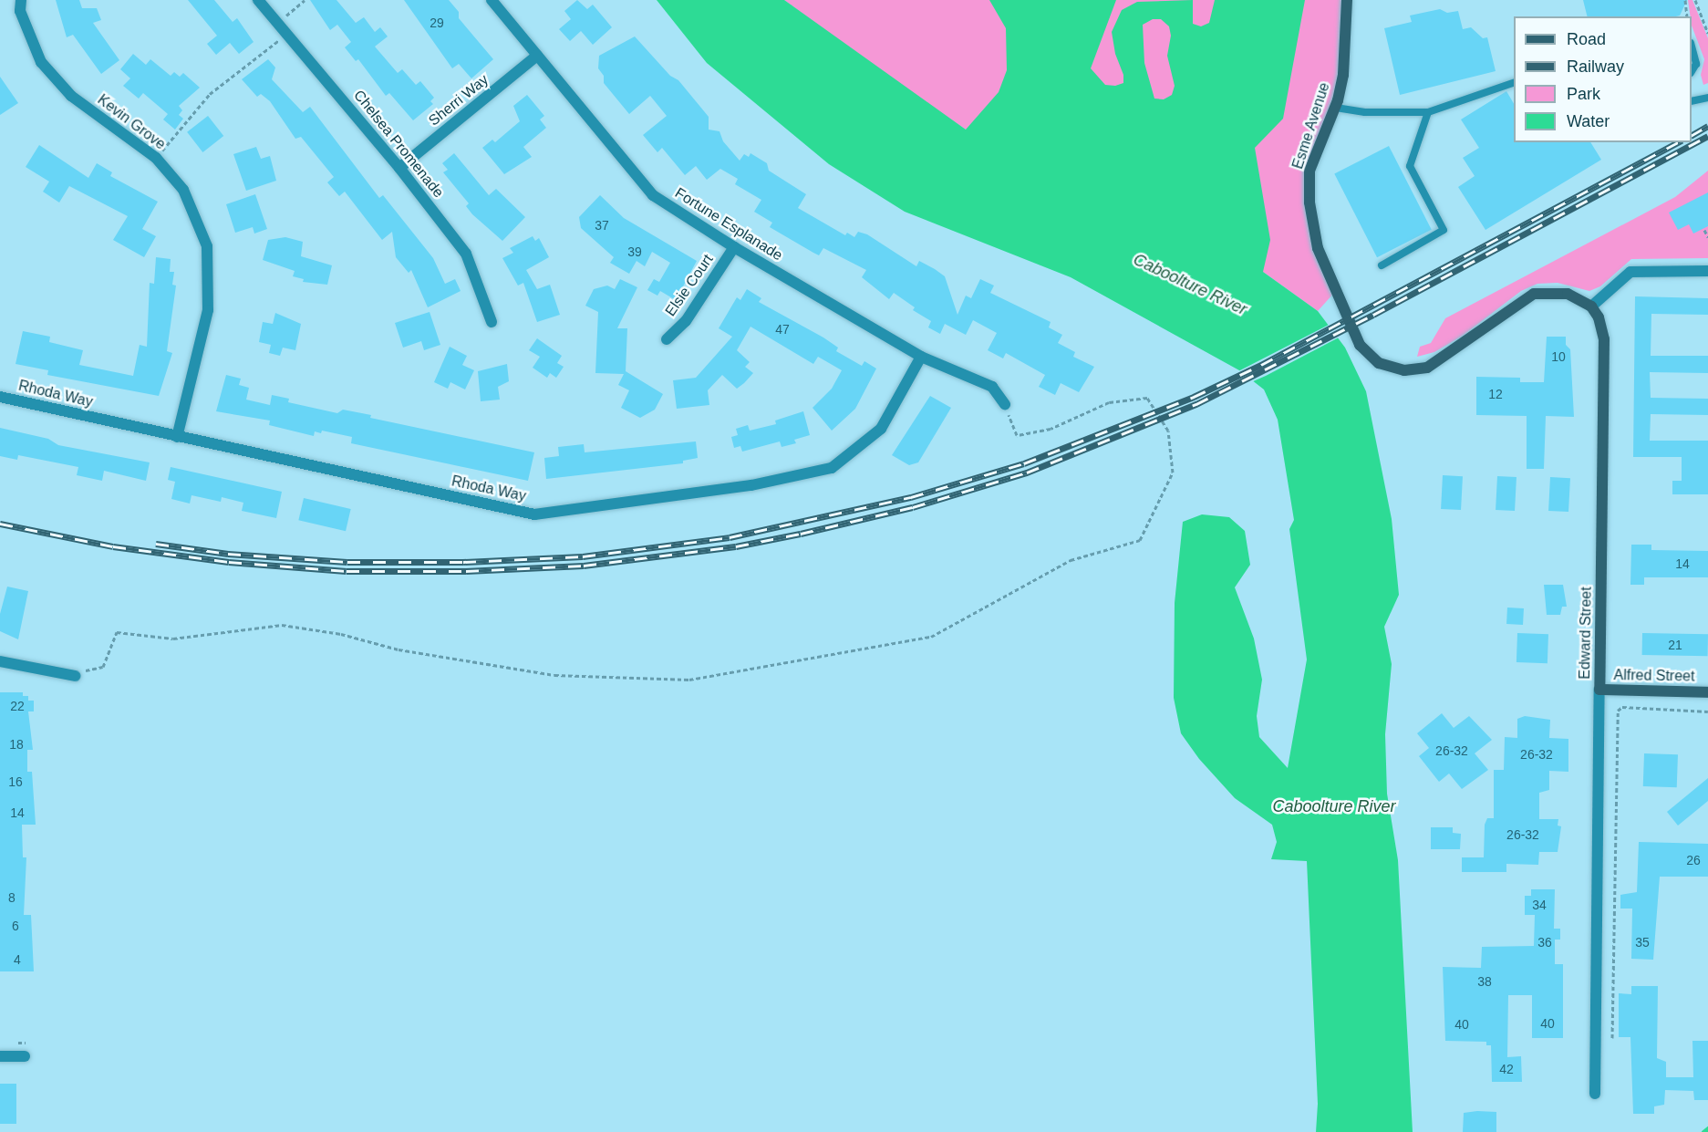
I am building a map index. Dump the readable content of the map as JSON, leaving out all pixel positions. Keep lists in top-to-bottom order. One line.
{"streets":{"street":["Sherri Way","Kevin Grove","Esme Avenue","Chelsea Promenade","Fortune Esplanade","Elsie Court","Rhoda Way","Edward Street","Alfred Street"]},"crossings":[["Sherri Way","Chelsea Promenade"],["Sherri Way","Fortune Esplanade"],["Kevin Grove","Rhoda Way"],["Esme Avenue","Edward Street"],["Fortune Esplanade","Elsie Court"],["Fortune Esplanade","Rhoda Way"],["Edward Street","Alfred Street"]],"water":["Caboolture River"],"house_numbers":["29","37","39","47","10","12","14","21","22","18","26-32","26-32","16","14","26-32","26","8","34","6","36","35","4","38","40","40","42"],"legend":["Road","Railway","Park","Water"]}
